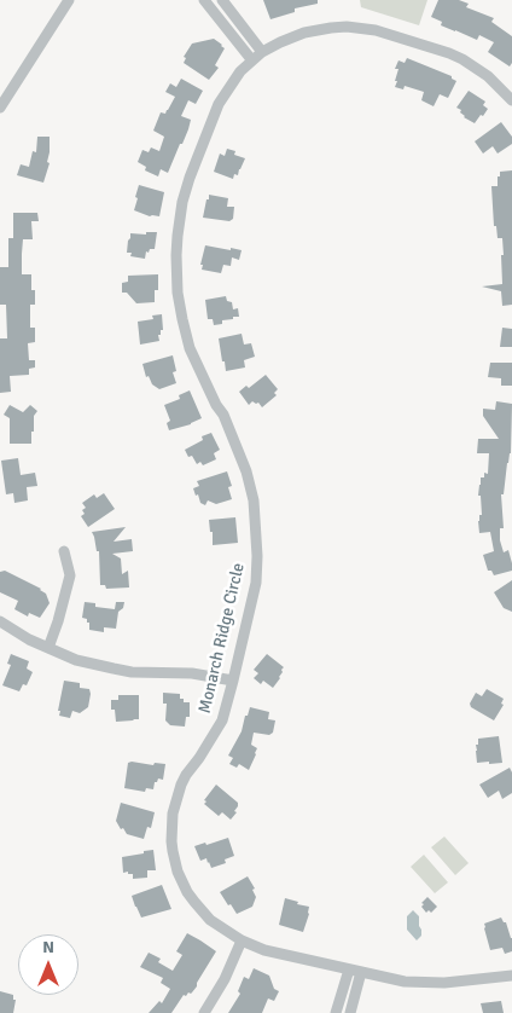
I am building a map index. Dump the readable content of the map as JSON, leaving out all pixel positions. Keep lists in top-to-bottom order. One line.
{"streets":{"street":["Monarch Ridge Circle"]},"north":"top"}
